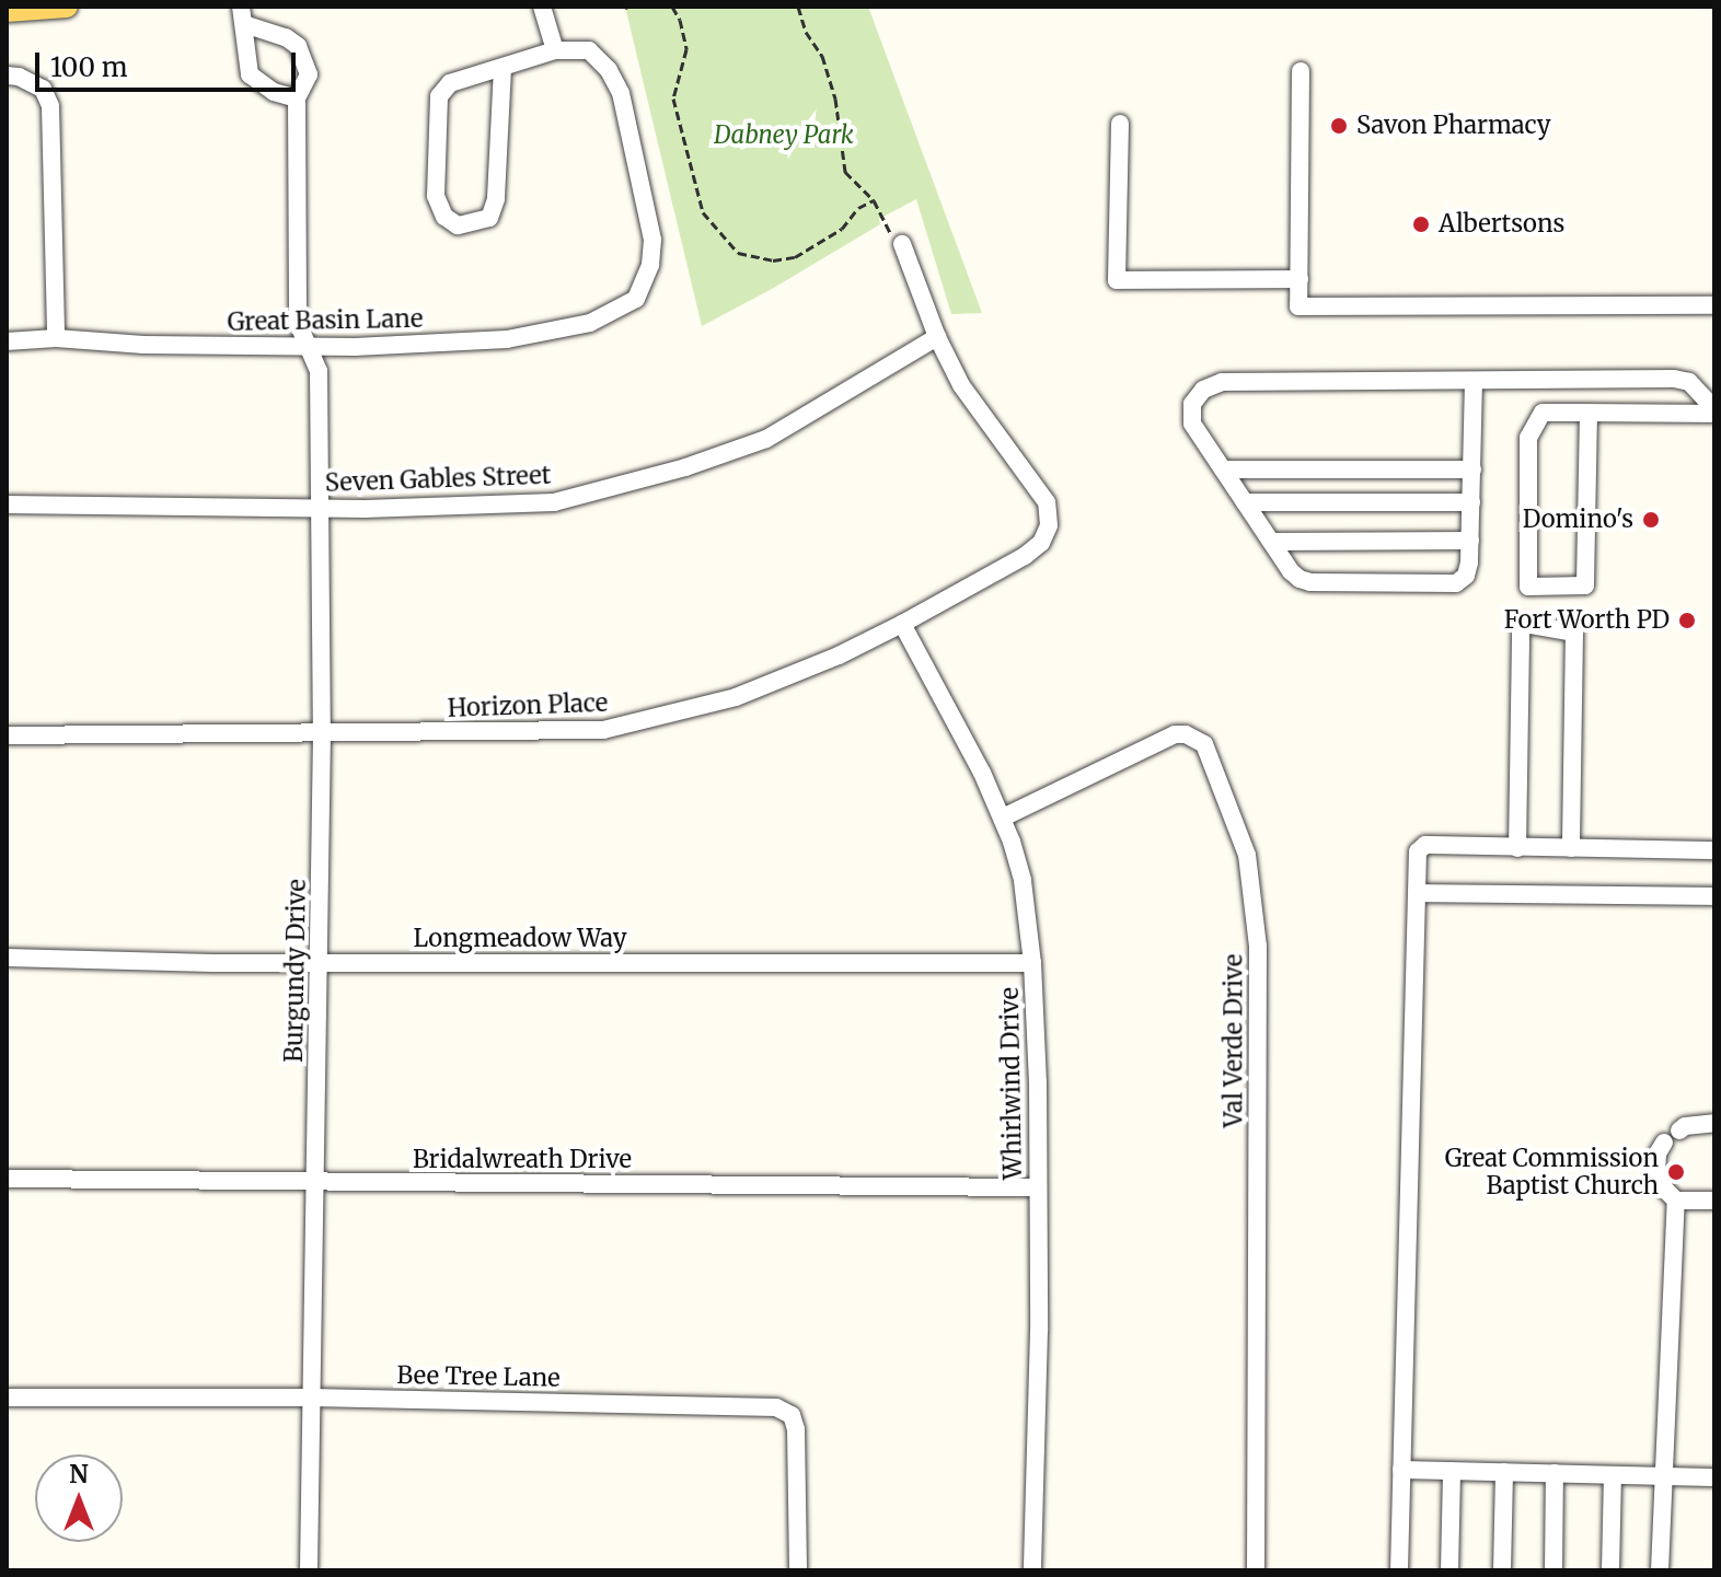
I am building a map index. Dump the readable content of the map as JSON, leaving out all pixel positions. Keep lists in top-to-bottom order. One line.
{"streets":{"street":["Great Basin Lane","Seven Gables Street","Horizon Place","Longmeadow Way","Burgundy Drive","Val Verde Drive","Whirlwind Drive","Bridalwreath Drive","Bee Tree Lane"]},"crossings":[["Great Basin Lane","Burgundy Drive"],["Seven Gables Street","Horizon Place"],["Seven Gables Street","Burgundy Drive"],["Horizon Place","Burgundy Drive"],["Horizon Place","Whirlwind Drive"],["Longmeadow Way","Burgundy Drive"],["Longmeadow Way","Whirlwind Drive"],["Burgundy Drive","Bridalwreath Drive"],["Burgundy Drive","Bee Tree Lane"],["Val Verde Drive","Whirlwind Drive"],["Whirlwind Drive","Bridalwreath Drive"]],"parks":["Dabney Park"],"places":["Savon Pharmacy","Albertsons","Domino's","Fort Worth PD","Great Commission Baptist Church"],"scale_bar":"100 m","north":"top"}
